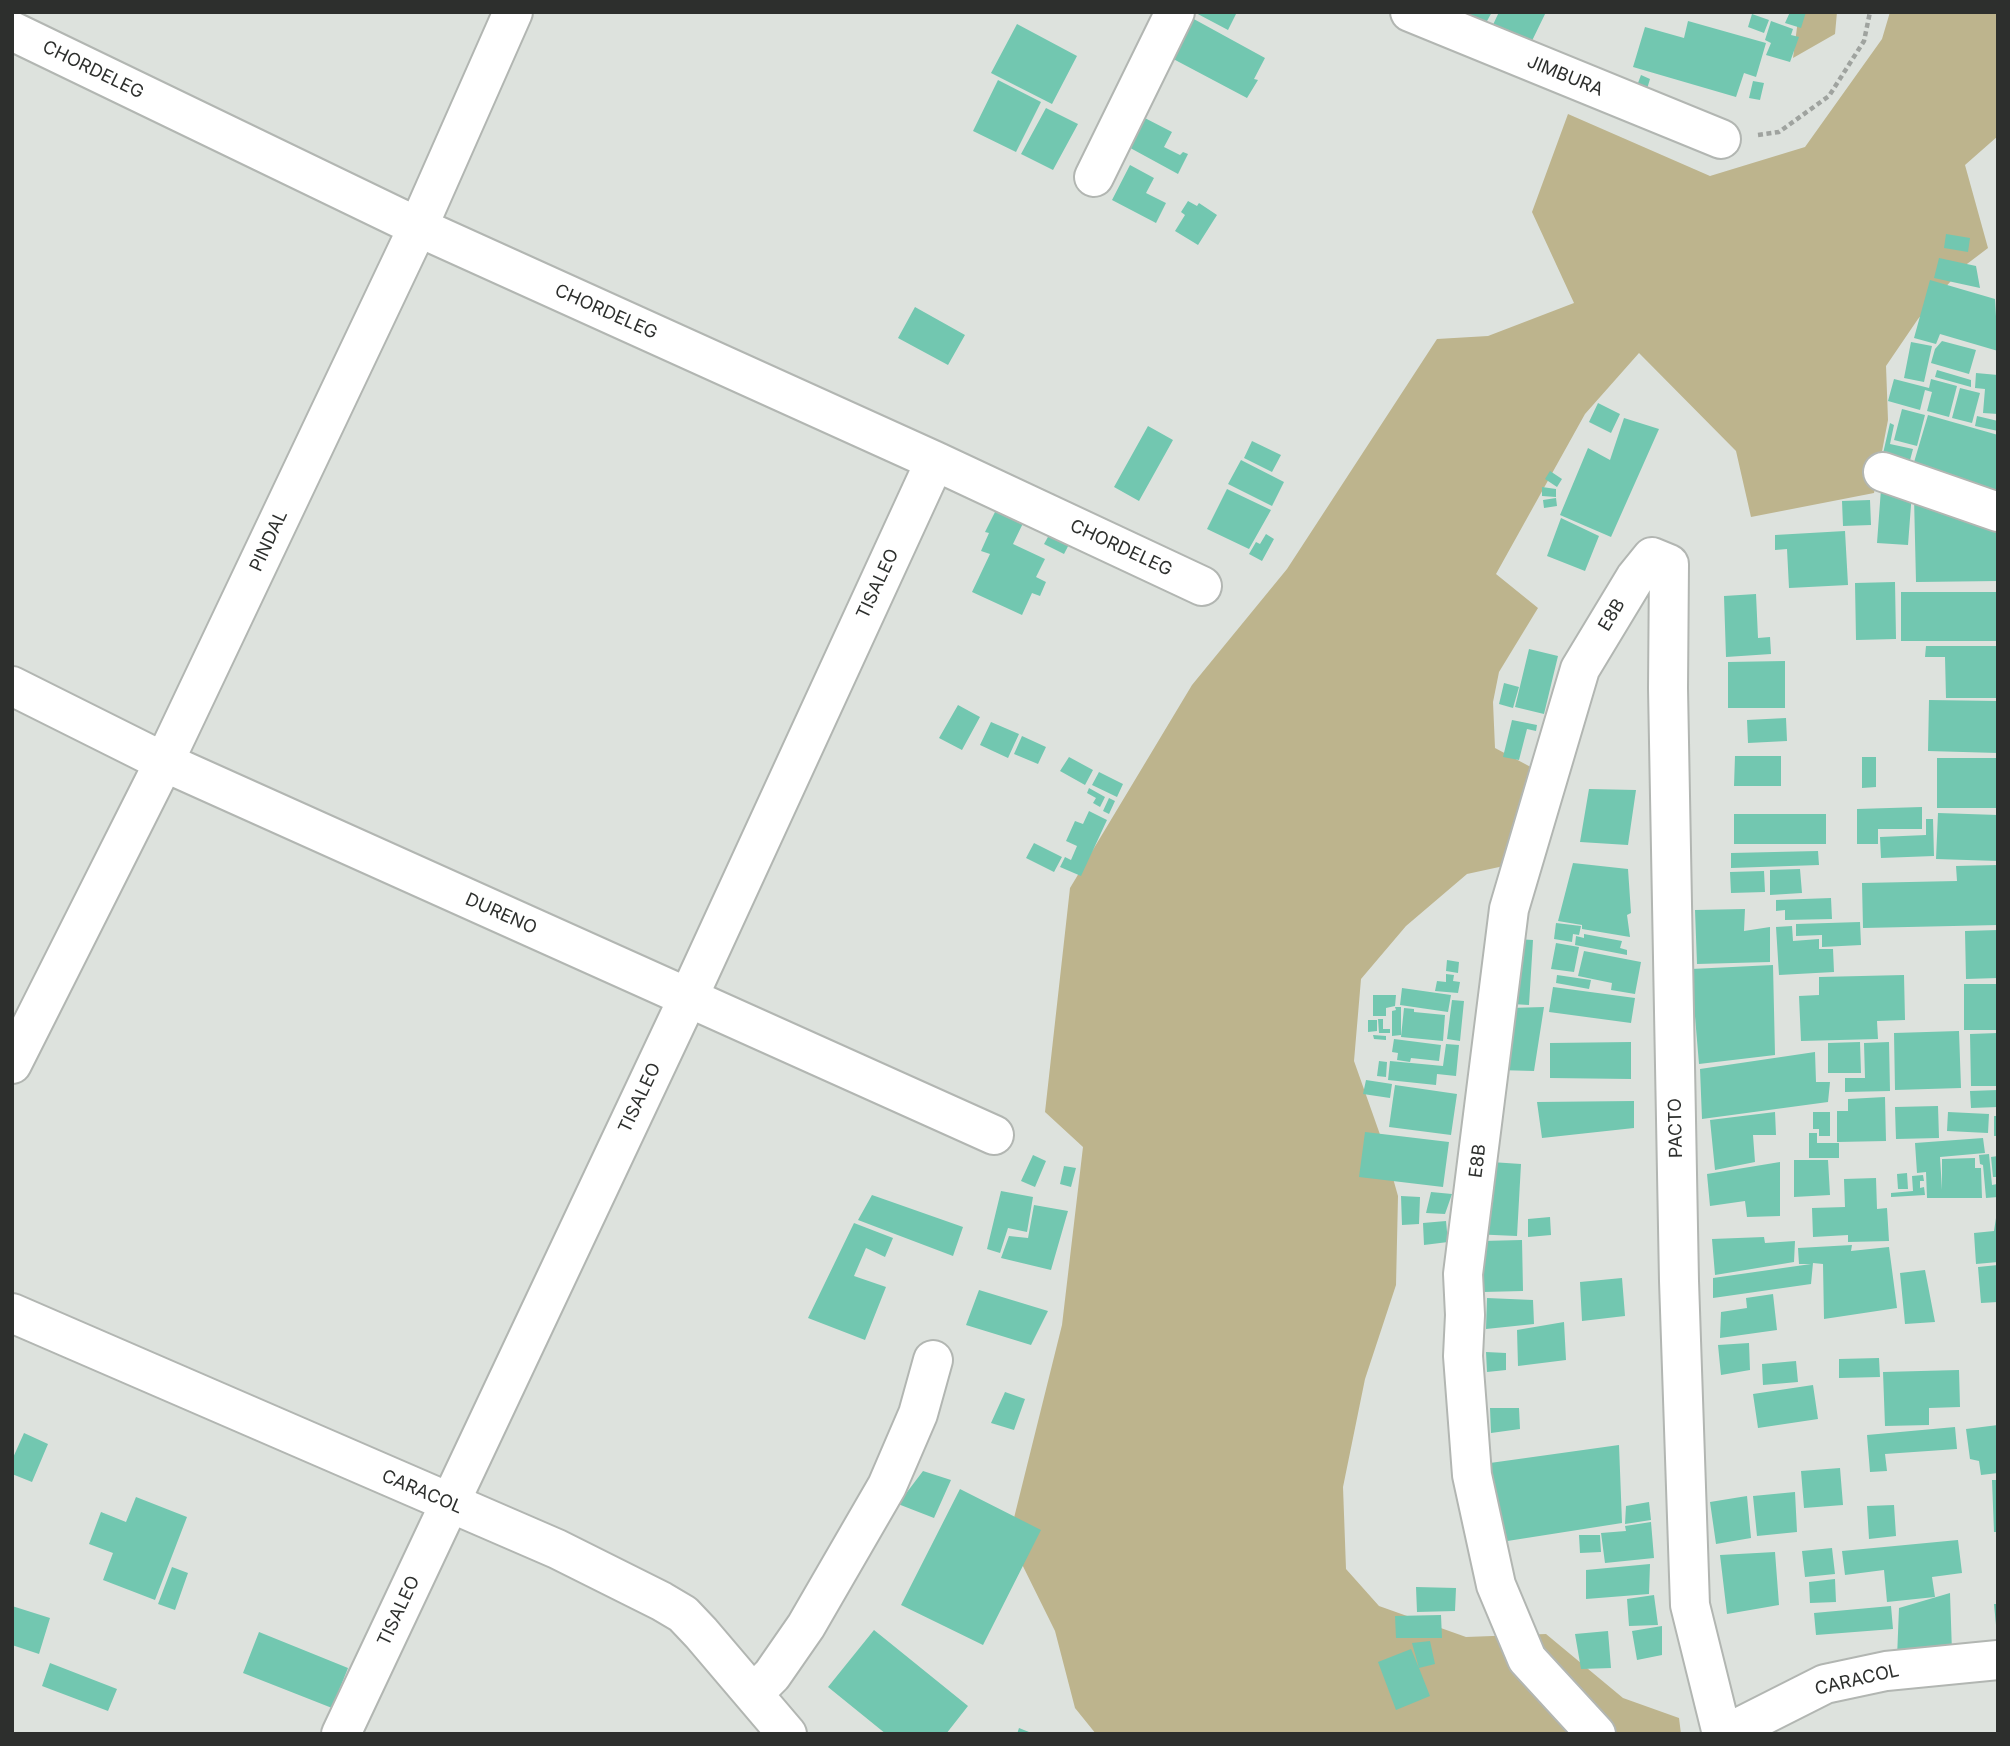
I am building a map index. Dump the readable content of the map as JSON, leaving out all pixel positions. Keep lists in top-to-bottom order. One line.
{"streets":{"street":["CHORDELEG","JIMBURA","PINDAL","TISALEO","E8B","DURENO","PACTO","CARACOL"]},"crossings":[["CHORDELEG","PINDAL"],["CHORDELEG","TISALEO"],["PINDAL","DURENO"],["TISALEO","DURENO"],["TISALEO","CARACOL"],["E8B","PACTO"],["PACTO","CARACOL"]]}
